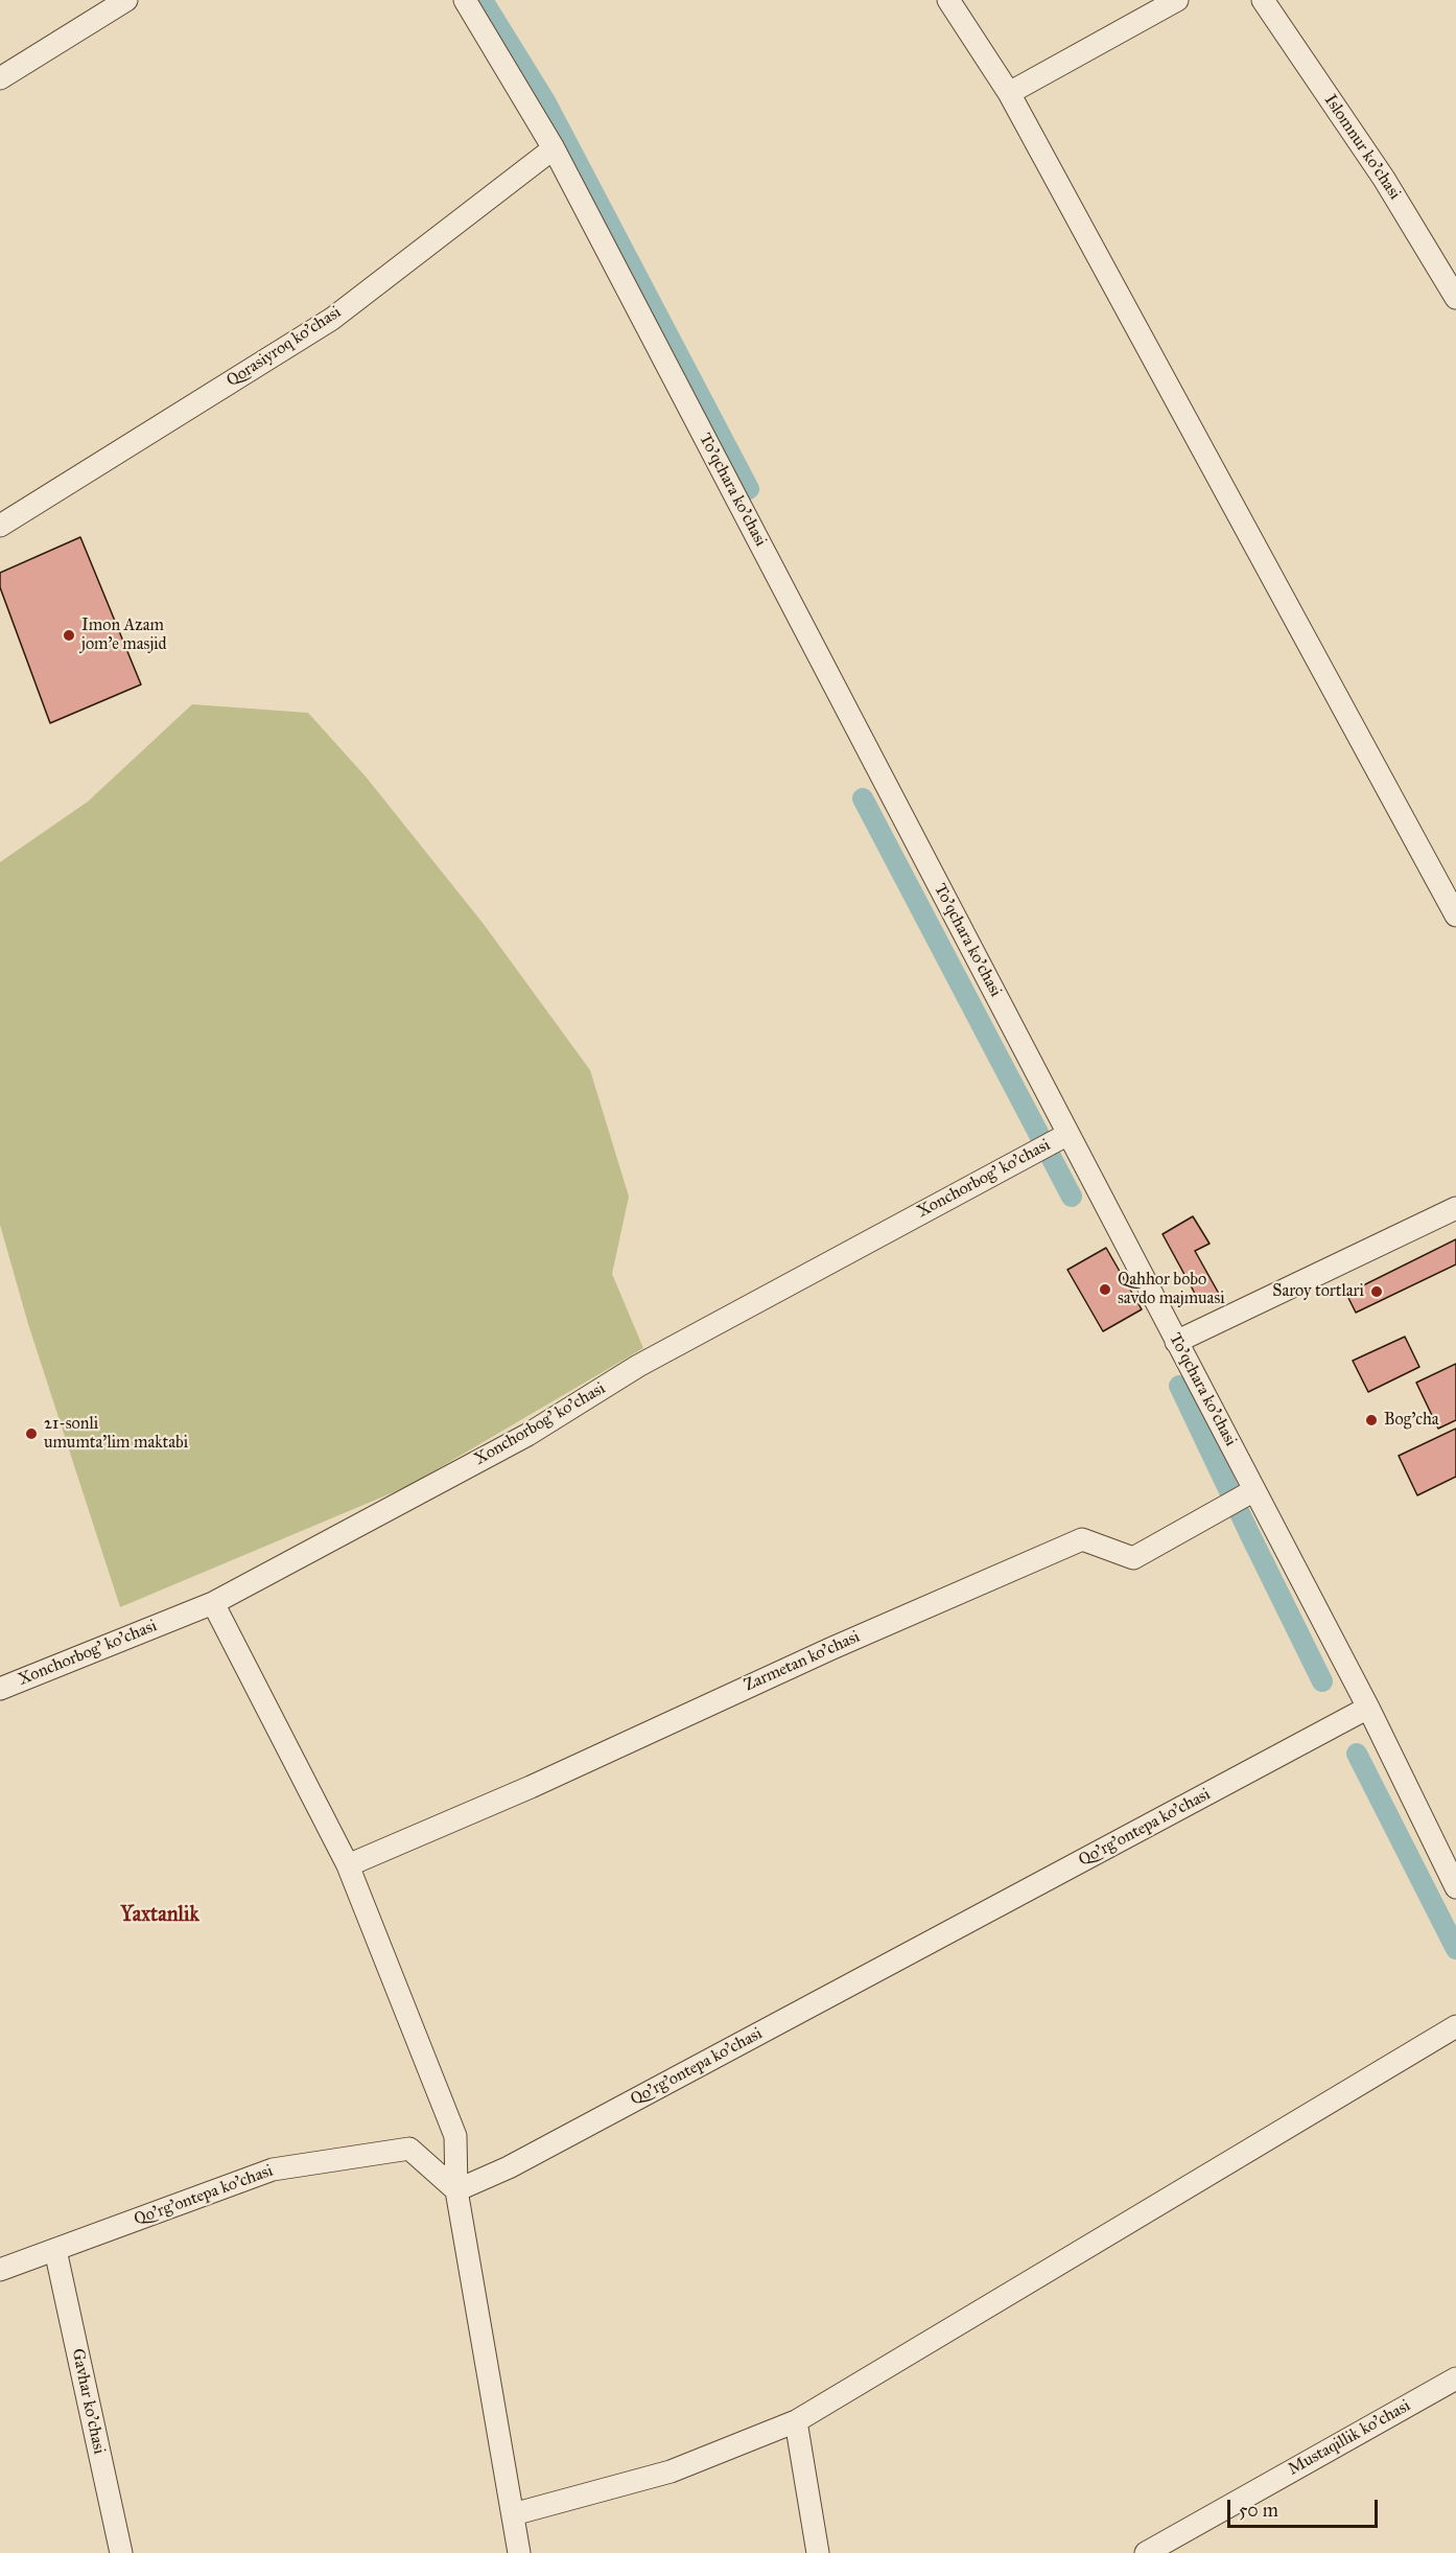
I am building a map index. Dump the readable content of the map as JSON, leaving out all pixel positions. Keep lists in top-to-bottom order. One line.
{"streets":{"street":["Islomnur ko'chasi","Qorasiyroq ko'chasi","To'qchara ko'chasi","Xonchorbog' ko'chasi","Zarmetan ko'chasi","Qo'rg'ontepa ko'chasi","Gavhar ko'chasi","Mustaqillik ko'chasi"]},"crossings":[["Qorasiyroq ko'chasi","To'qchara ko'chasi"],["To'qchara ko'chasi","Xonchorbog' ko'chasi"],["To'qchara ko'chasi","Zarmetan ko'chasi"],["To'qchara ko'chasi","Qo'rg'ontepa ko'chasi"],["Qo'rg'ontepa ko'chasi","Gavhar ko'chasi"]],"districts":["Yaxtanlik"],"places":["Imon Azam jom'e masjid","Qahhor bobo savdo majmuasi","Saroy tortlari","Bog'cha","21-sonli umumta'lim maktabi"],"scale_bar":"50 m"}
